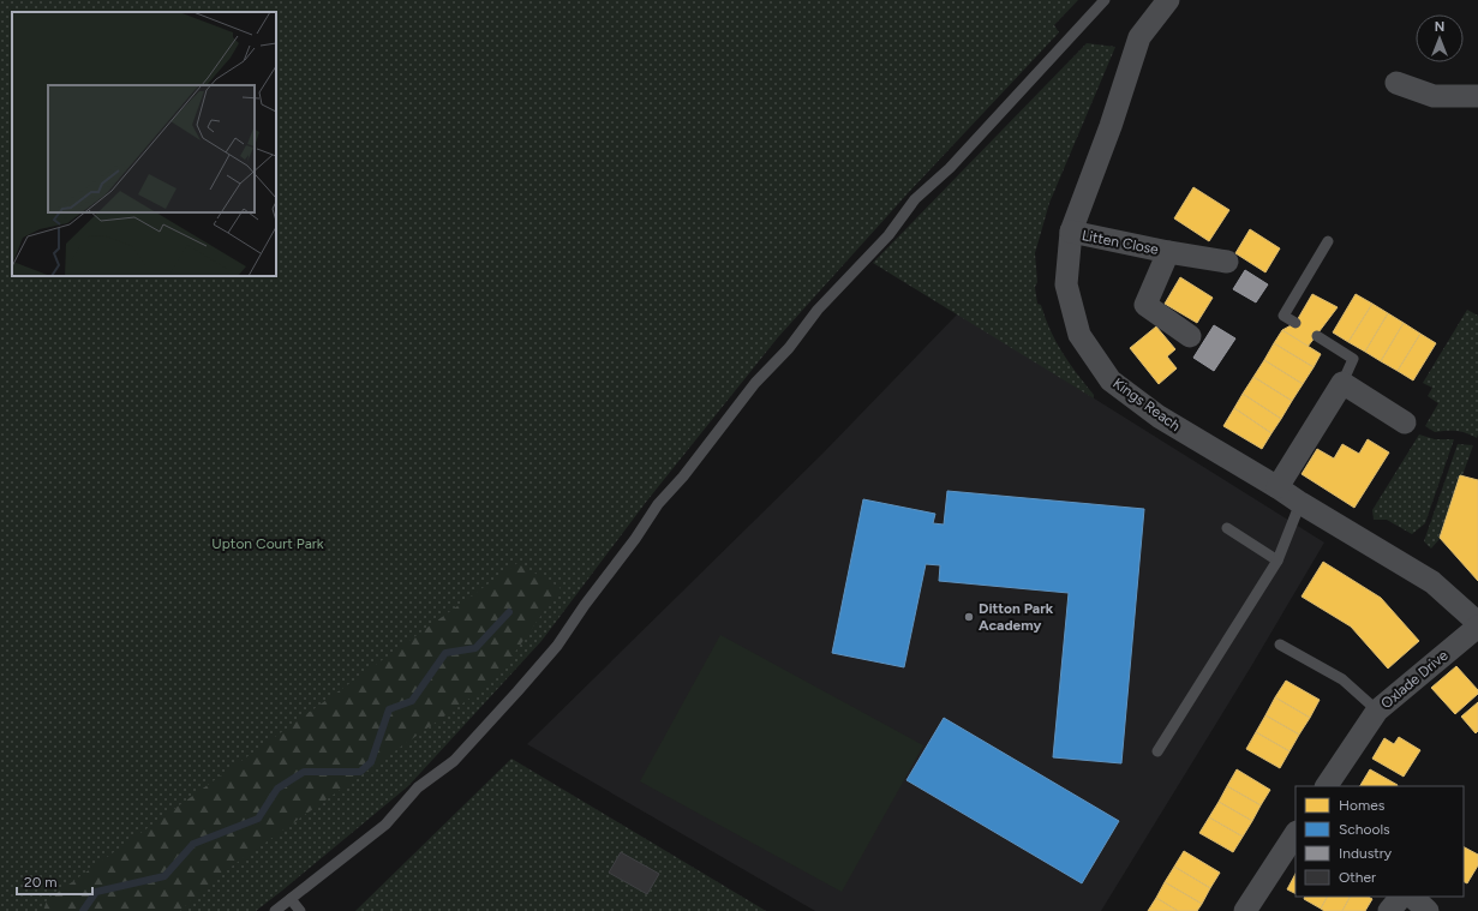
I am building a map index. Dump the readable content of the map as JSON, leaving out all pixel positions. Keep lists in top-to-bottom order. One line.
{"streets":{"street":["Litten Close","Kings Reach","Oxlade Drive"]},"crossings":[["Litten Close","Kings Reach"]],"parks":["Upton Court Park"],"places":["Ditton Park Academy"],"legend":["Homes","Schools","Industry","Other"],"scale_bar":"20 m","north":"top"}
